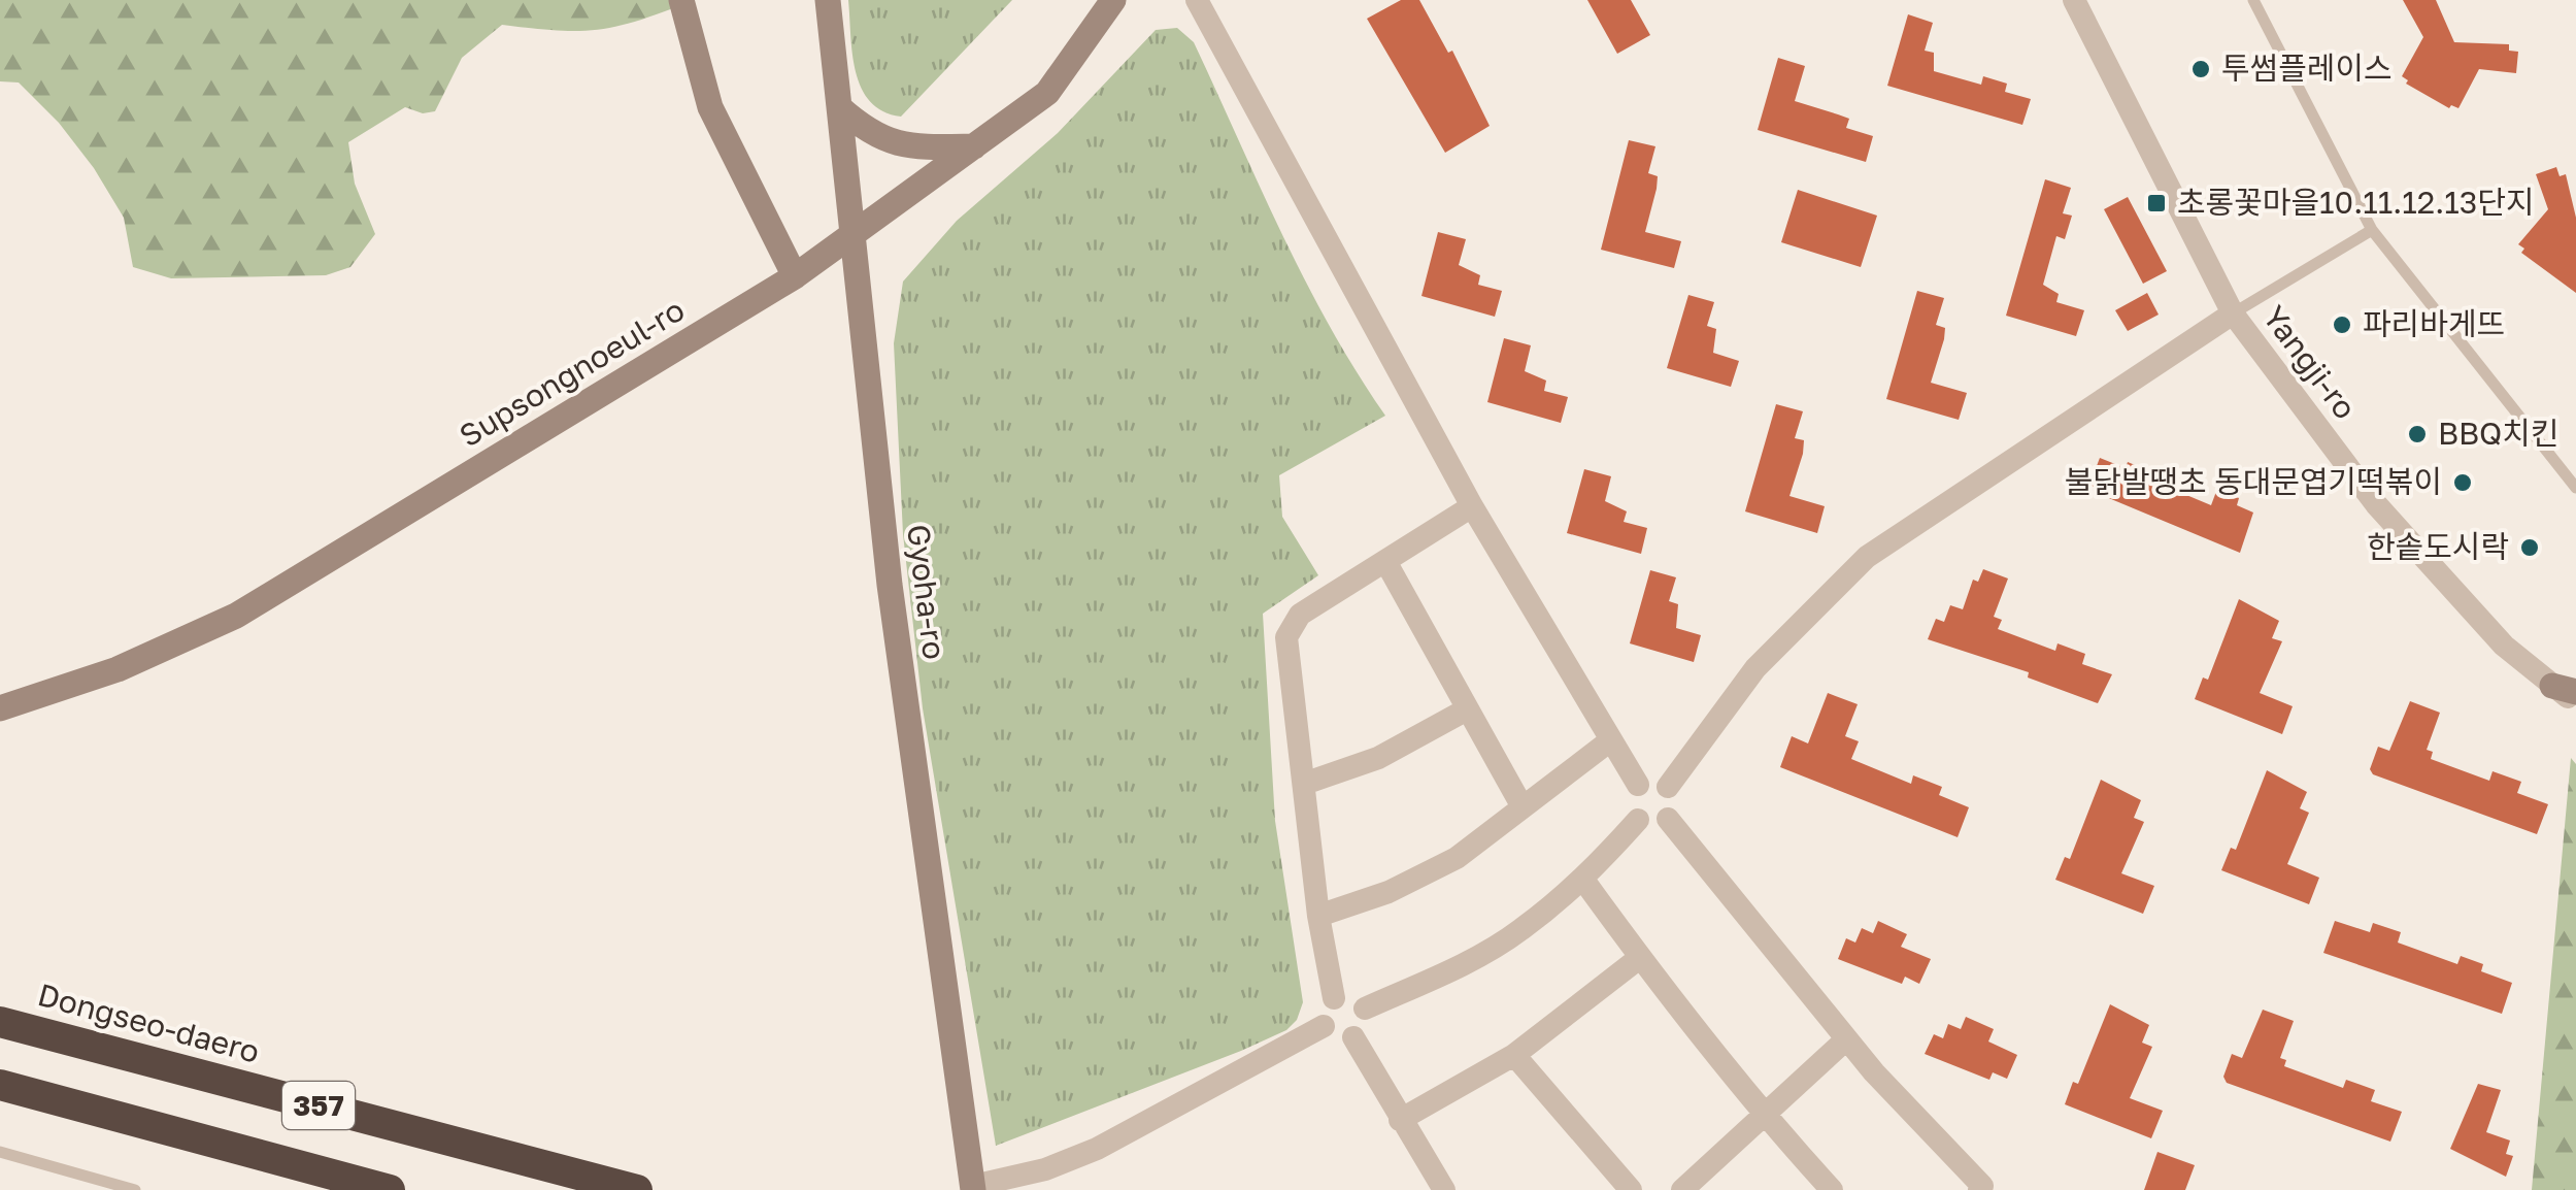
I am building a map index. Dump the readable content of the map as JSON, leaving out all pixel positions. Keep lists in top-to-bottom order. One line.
{"streets":{"highway":["Dongseo-daero","357"],"street":["Yangji-ro","Supsongnoeul-ro","Gyoha-ro"]},"crossings":[["Supsongnoeul-ro","Gyoha-ro"]],"places":{"other":["투썸플레이스","파리바게뜨","BBQ치킨","불닭발땡초 동대문엽기떡볶이","한솥도시락"],"transit":["초롱꽃마을10.11.12.13단지"]}}
